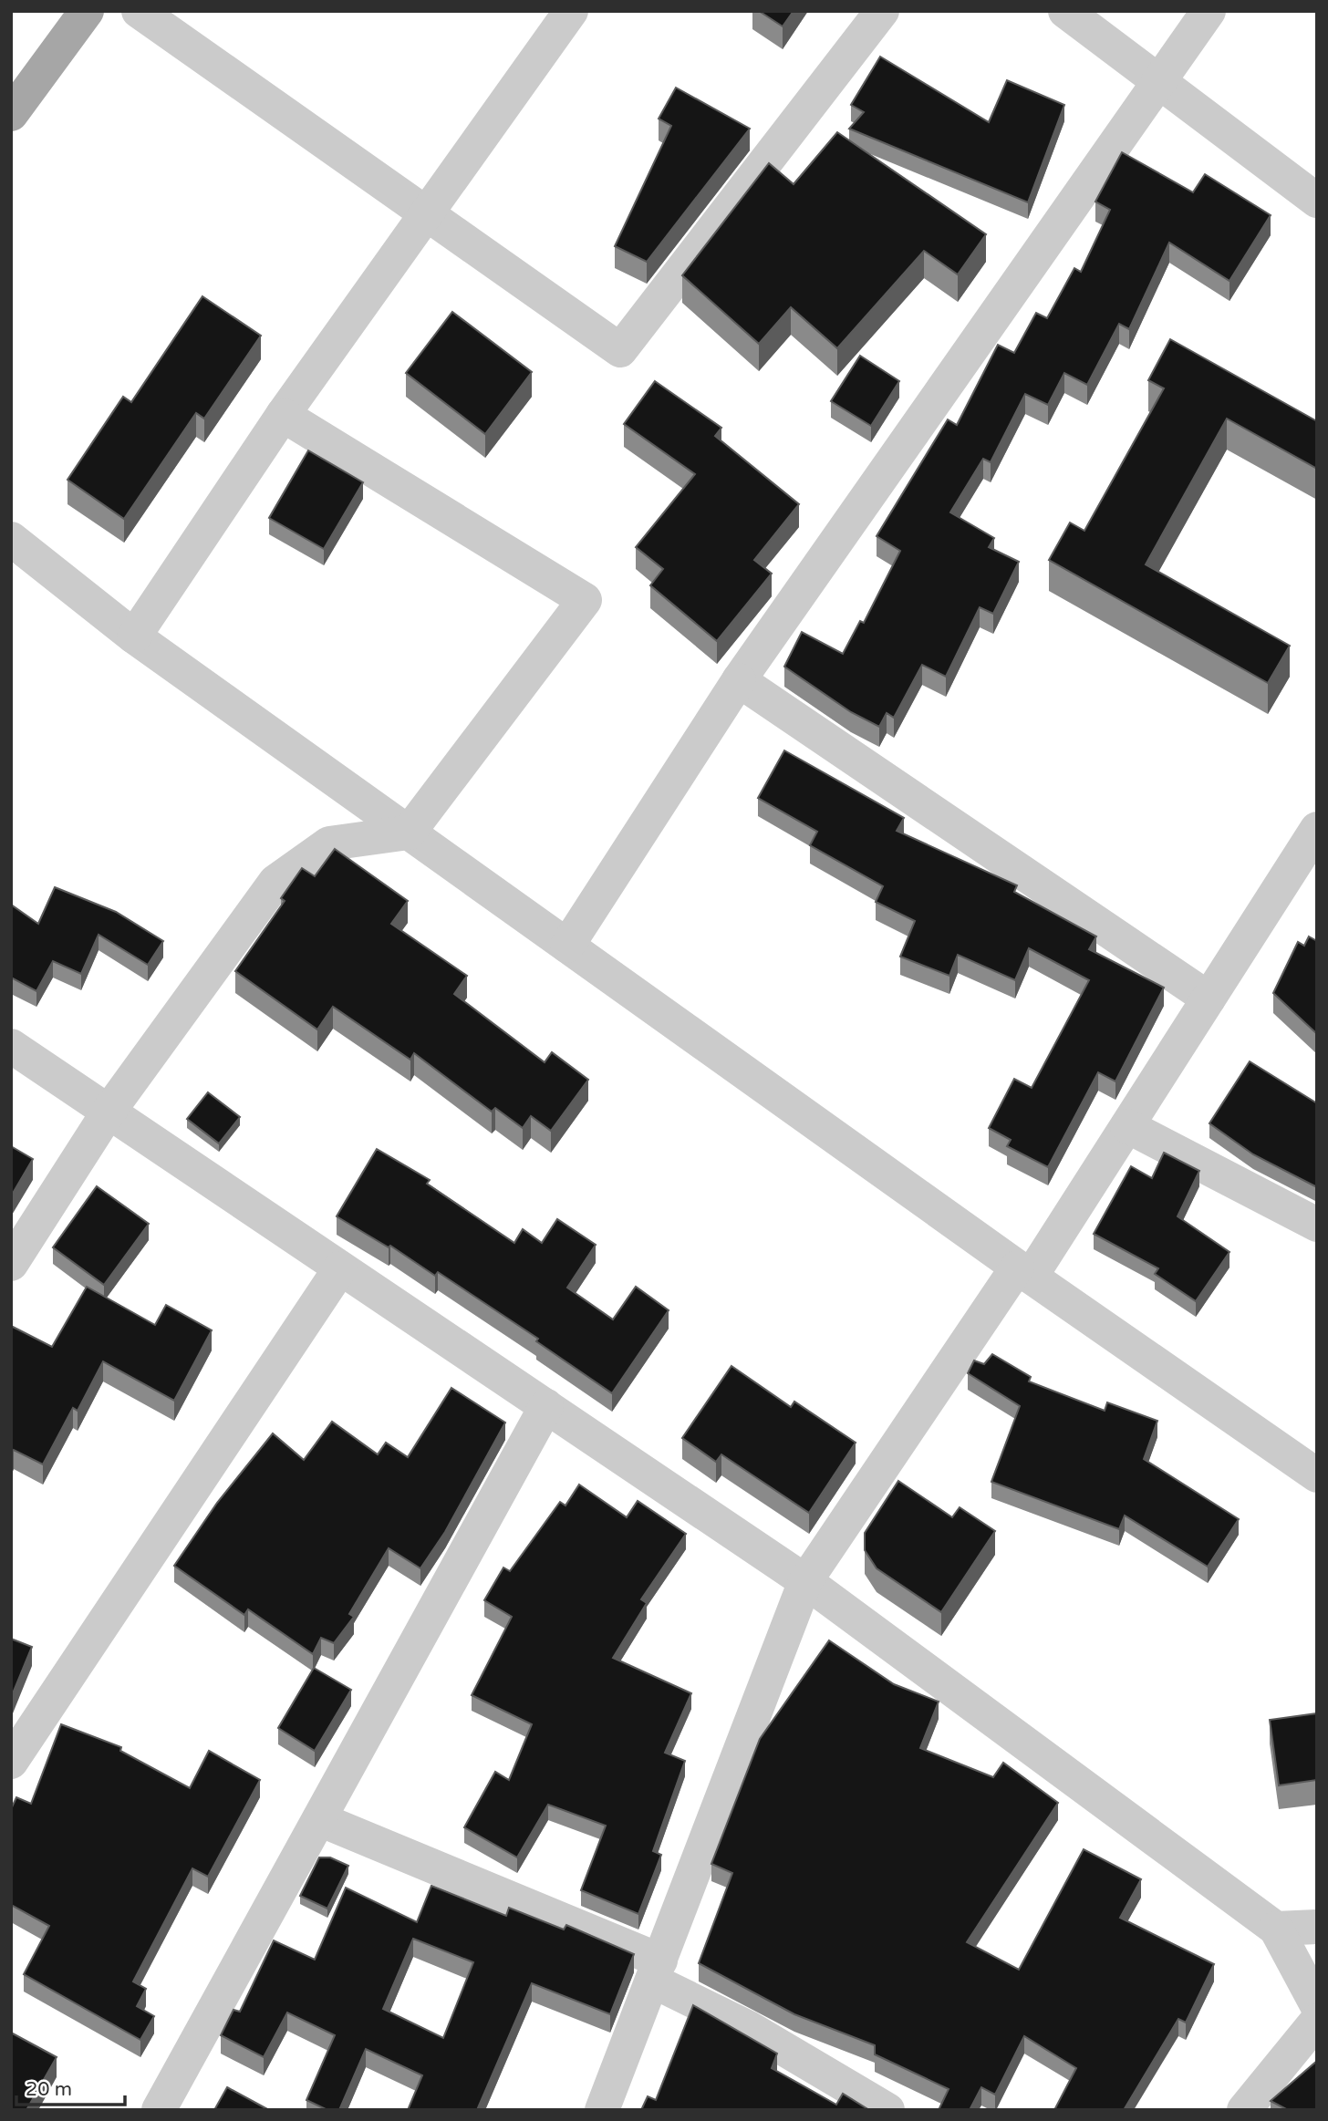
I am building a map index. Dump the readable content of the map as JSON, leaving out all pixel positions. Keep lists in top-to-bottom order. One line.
{"scale_bar":"20 m"}
